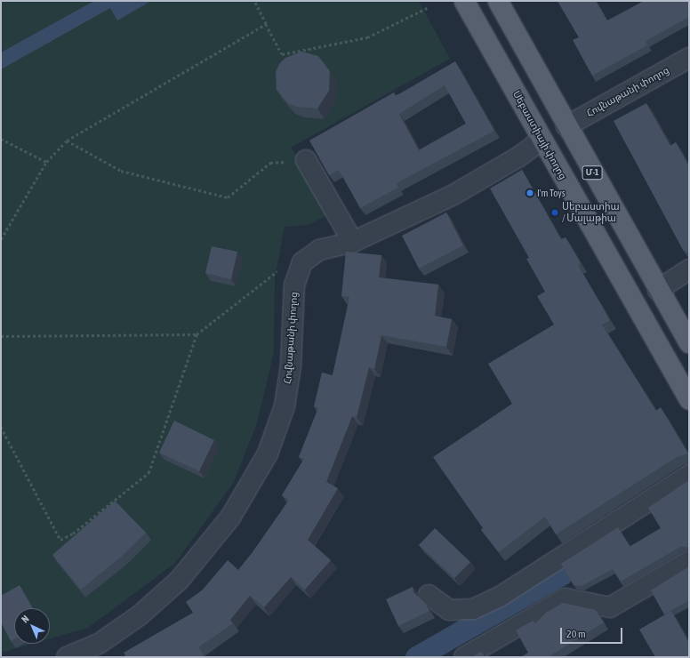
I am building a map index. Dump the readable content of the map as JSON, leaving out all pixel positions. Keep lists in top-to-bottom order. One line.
{"streets":{"main road":["Սեբաստիայի փողոց","Մ-1"],"street":["Հովնաթանի փողոց"]},"crossings":[["Հովնաթանի փողոց","Մ-1"]],"places":["I'm Toys","Սեբաստիա / Մալաթիա"],"scale_bar":"20 m","north":"top left"}
